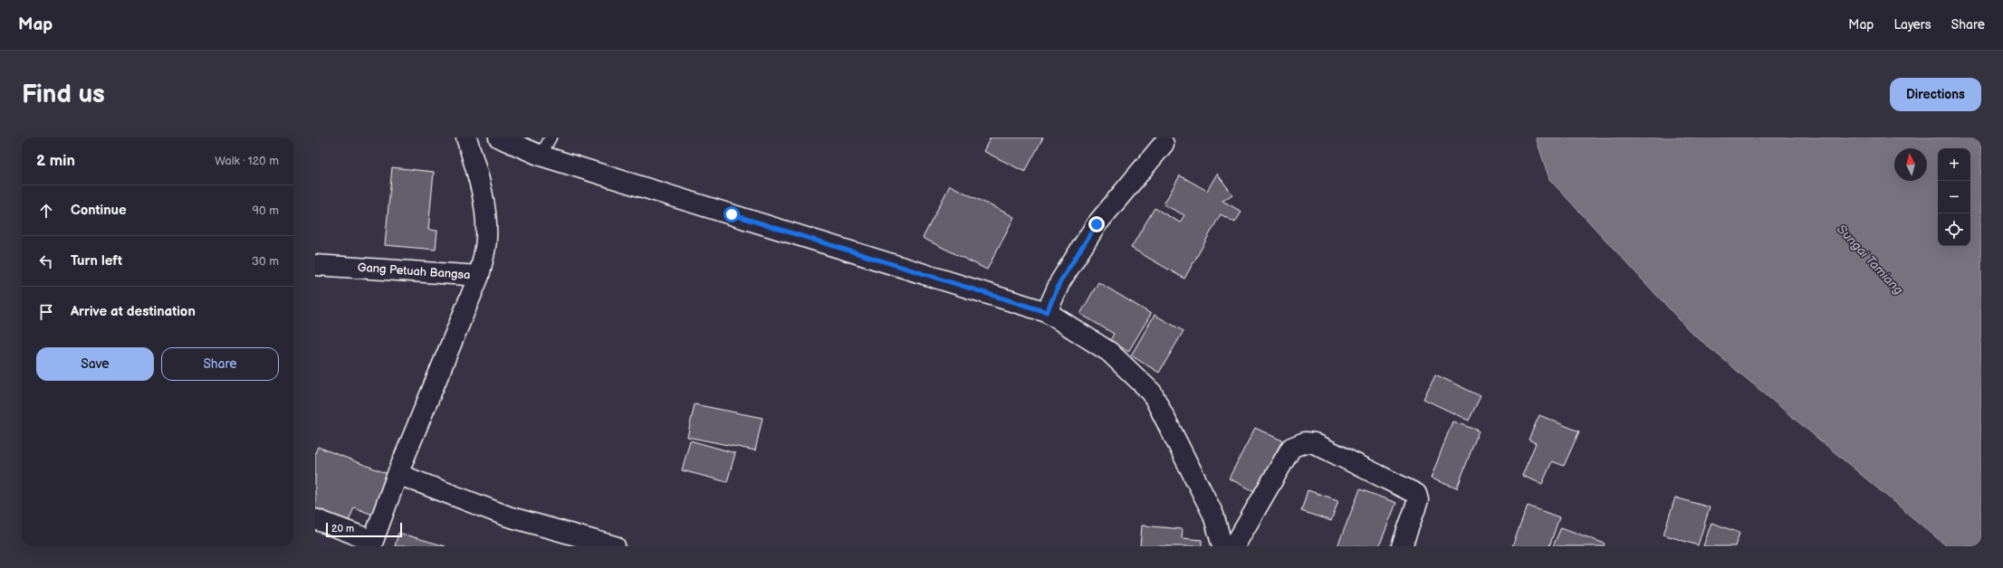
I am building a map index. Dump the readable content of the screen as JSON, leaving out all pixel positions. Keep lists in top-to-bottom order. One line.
{"streets":{"street":["Gang Petuah Bangsa"]},"water":["Sungai Tamiang"],"scale_bar":"20 m","north":"top","page":{"header":"Map","nav":["Map","Layers","Share"],"buttons":["Directions",["Save","Share"]],"title":"Find us","heading":["2 min","Walk · 120 m"],"map_buttons":["+","−"],"list":[["Continue","90 m"],["Turn left","30 m"],"Arrive at destination"],"scale":"20 m"}}
